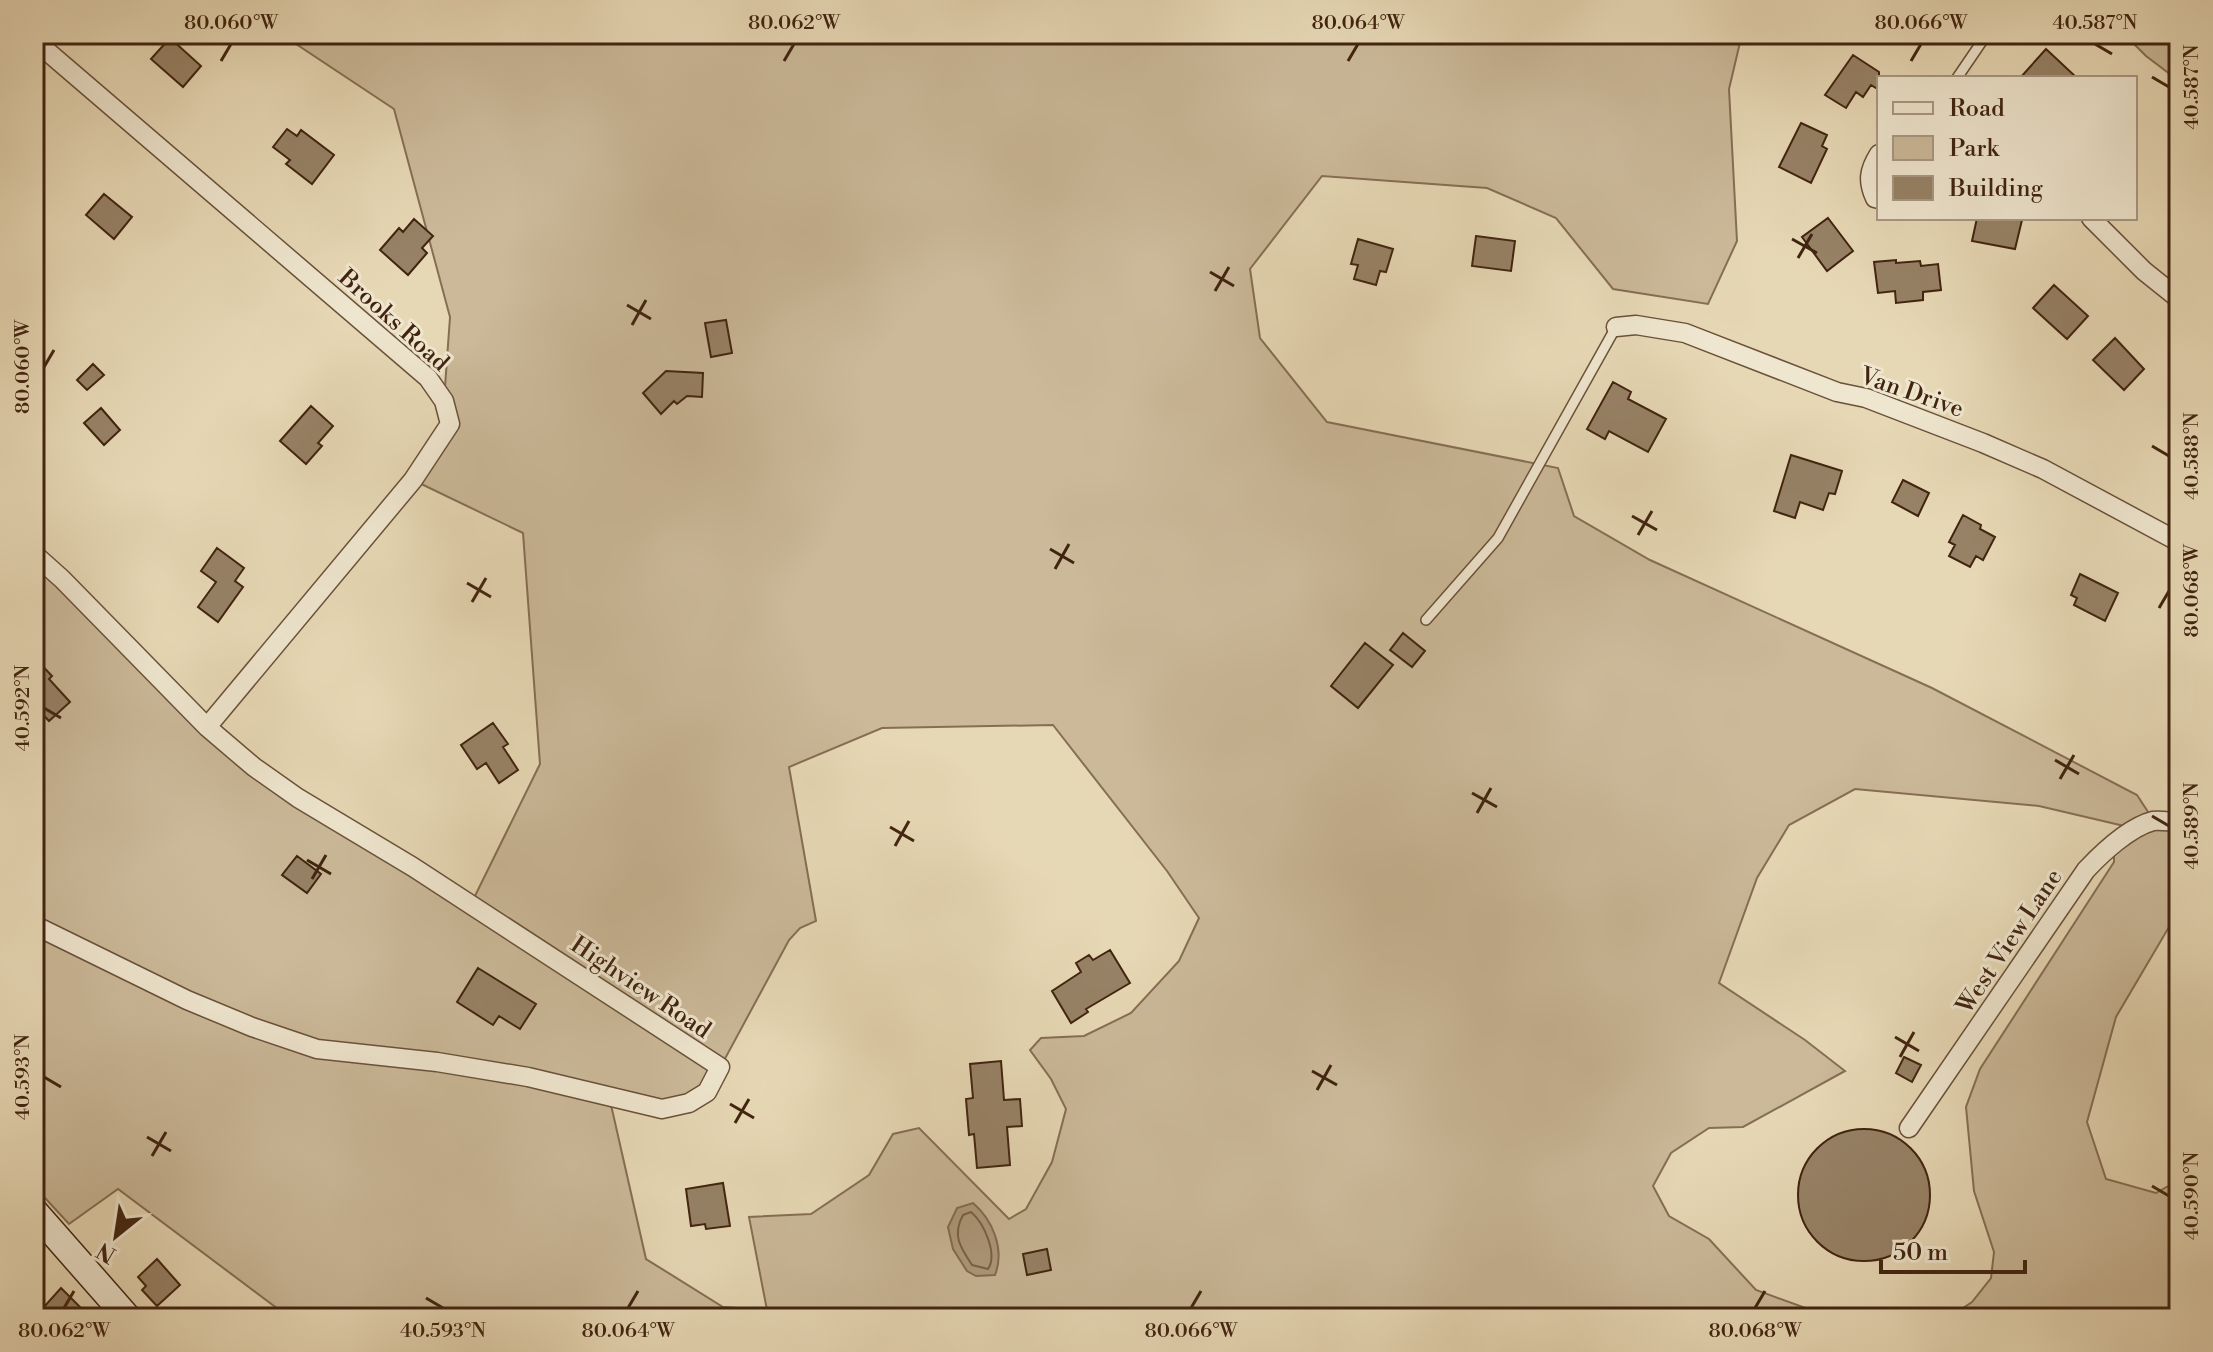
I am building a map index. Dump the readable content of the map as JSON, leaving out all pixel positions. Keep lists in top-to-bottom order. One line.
{"streets":{"street":["Brooks Road","Van Drive","West View Lane","Highview Road"]},"crossings":[["Brooks Road","Highview Road"]],"legend":["Road","Park","Building"],"scale_bar":"50 m","north":"bottom left","coordinates":["80.060°W","80.062°W","80.064°W","80.066°W","40.587°N","40.588°N","80.068°W","40.592°N","40.589°N","40.593°N","40.590°N"]}
